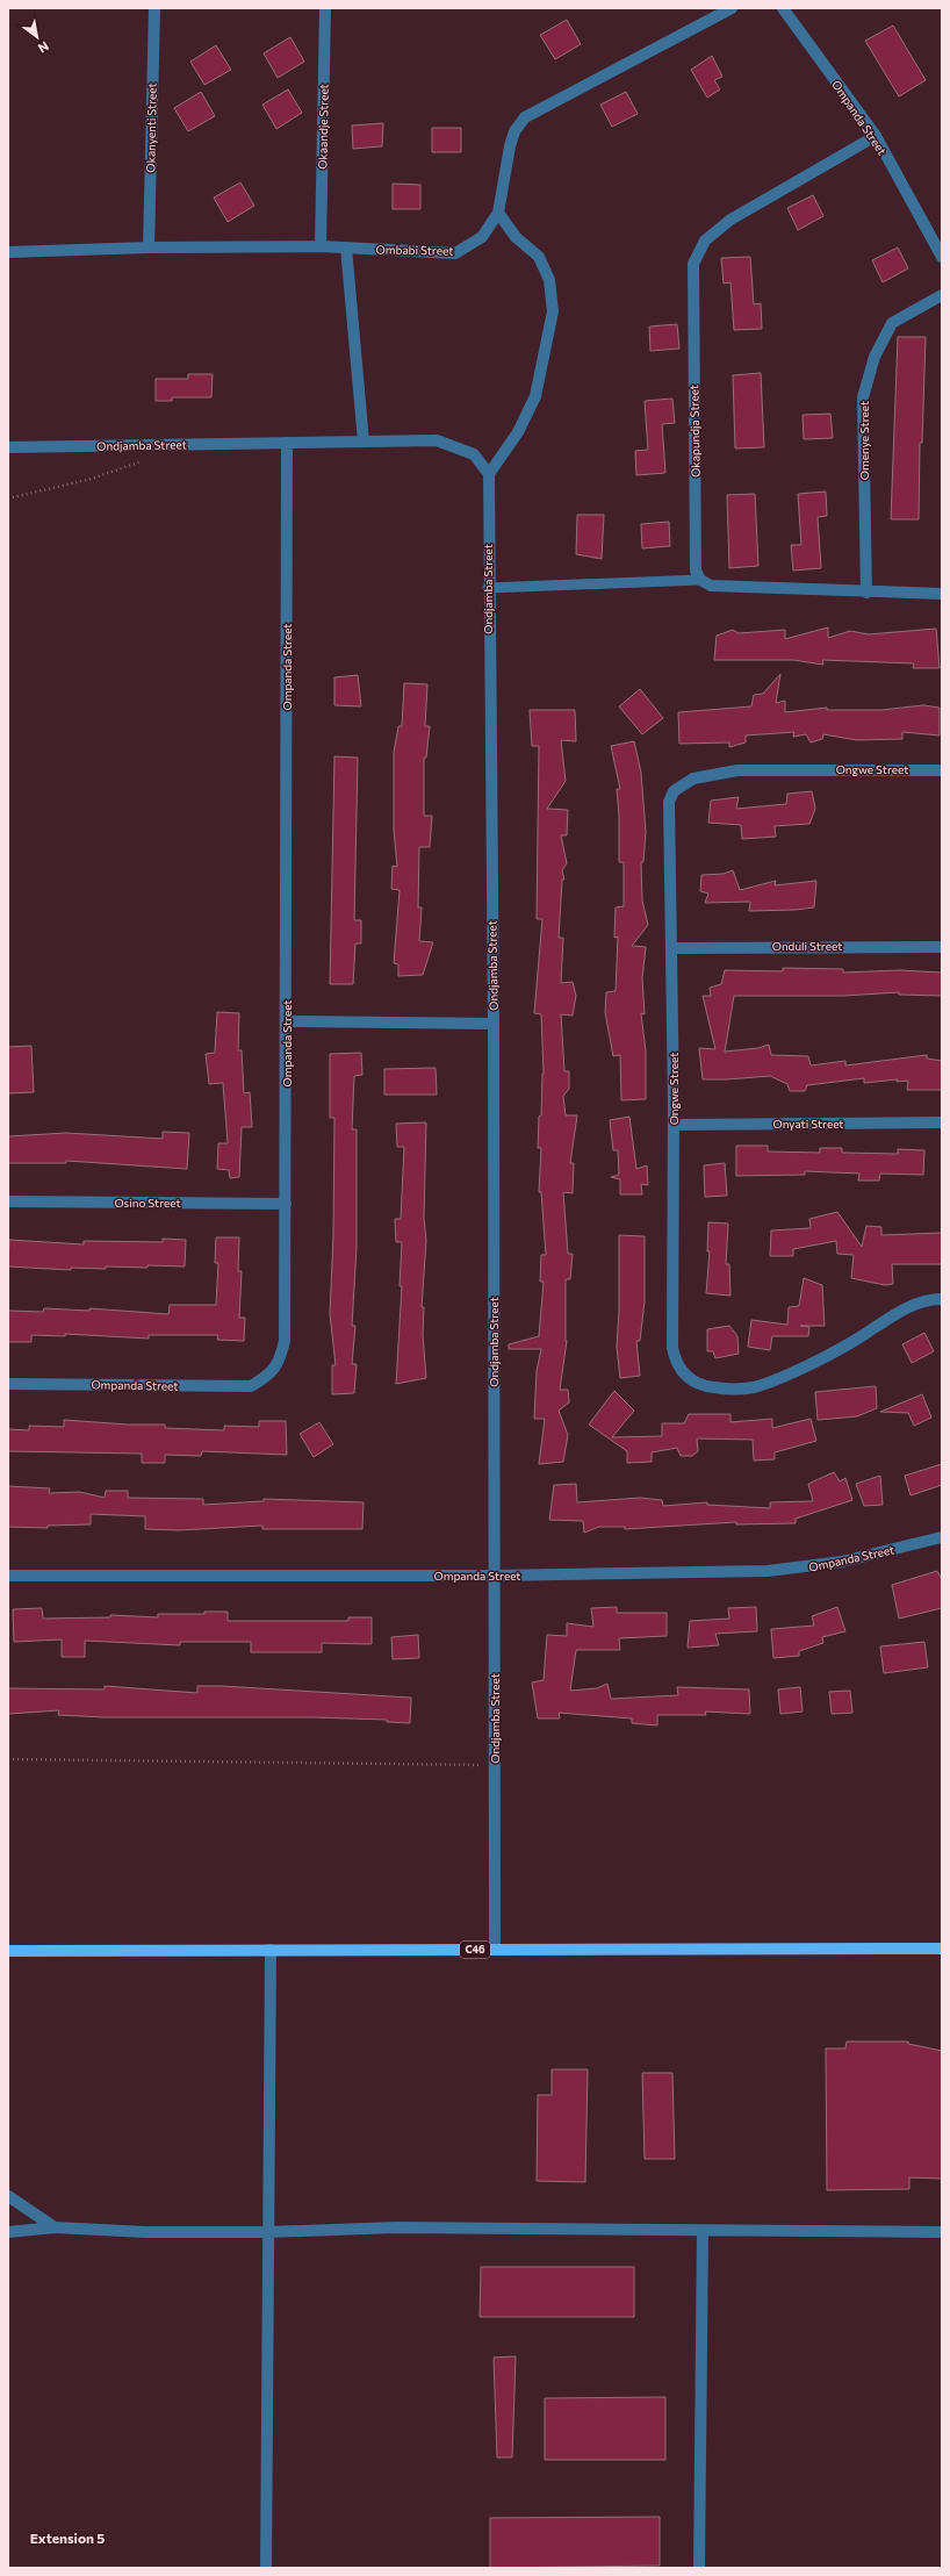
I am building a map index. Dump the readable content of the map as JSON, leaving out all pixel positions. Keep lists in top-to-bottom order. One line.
{"streets":{"main road":["C46"],"street":["Ompanda Street","Okaandje Street","Okanyenti Street","Ombabi Street","Okapundja Street","Omenye Street","Ondjamba Street","Ongwe Street","Onduli Street","Onyati Street","Osino Street"]},"crossings":[["Ompanda Street","Okapundja Street"],["Ompanda Street","Ondjamba Street"],["Ompanda Street","Osino Street"],["Okaandje Street","Ombabi Street"],["Okanyenti Street","Ombabi Street"],["Ondjamba Street","C46"],["Ongwe Street","Onduli Street"],["Ongwe Street","Onyati Street"]],"districts":["Extension 5"],"north":"bottom right"}
